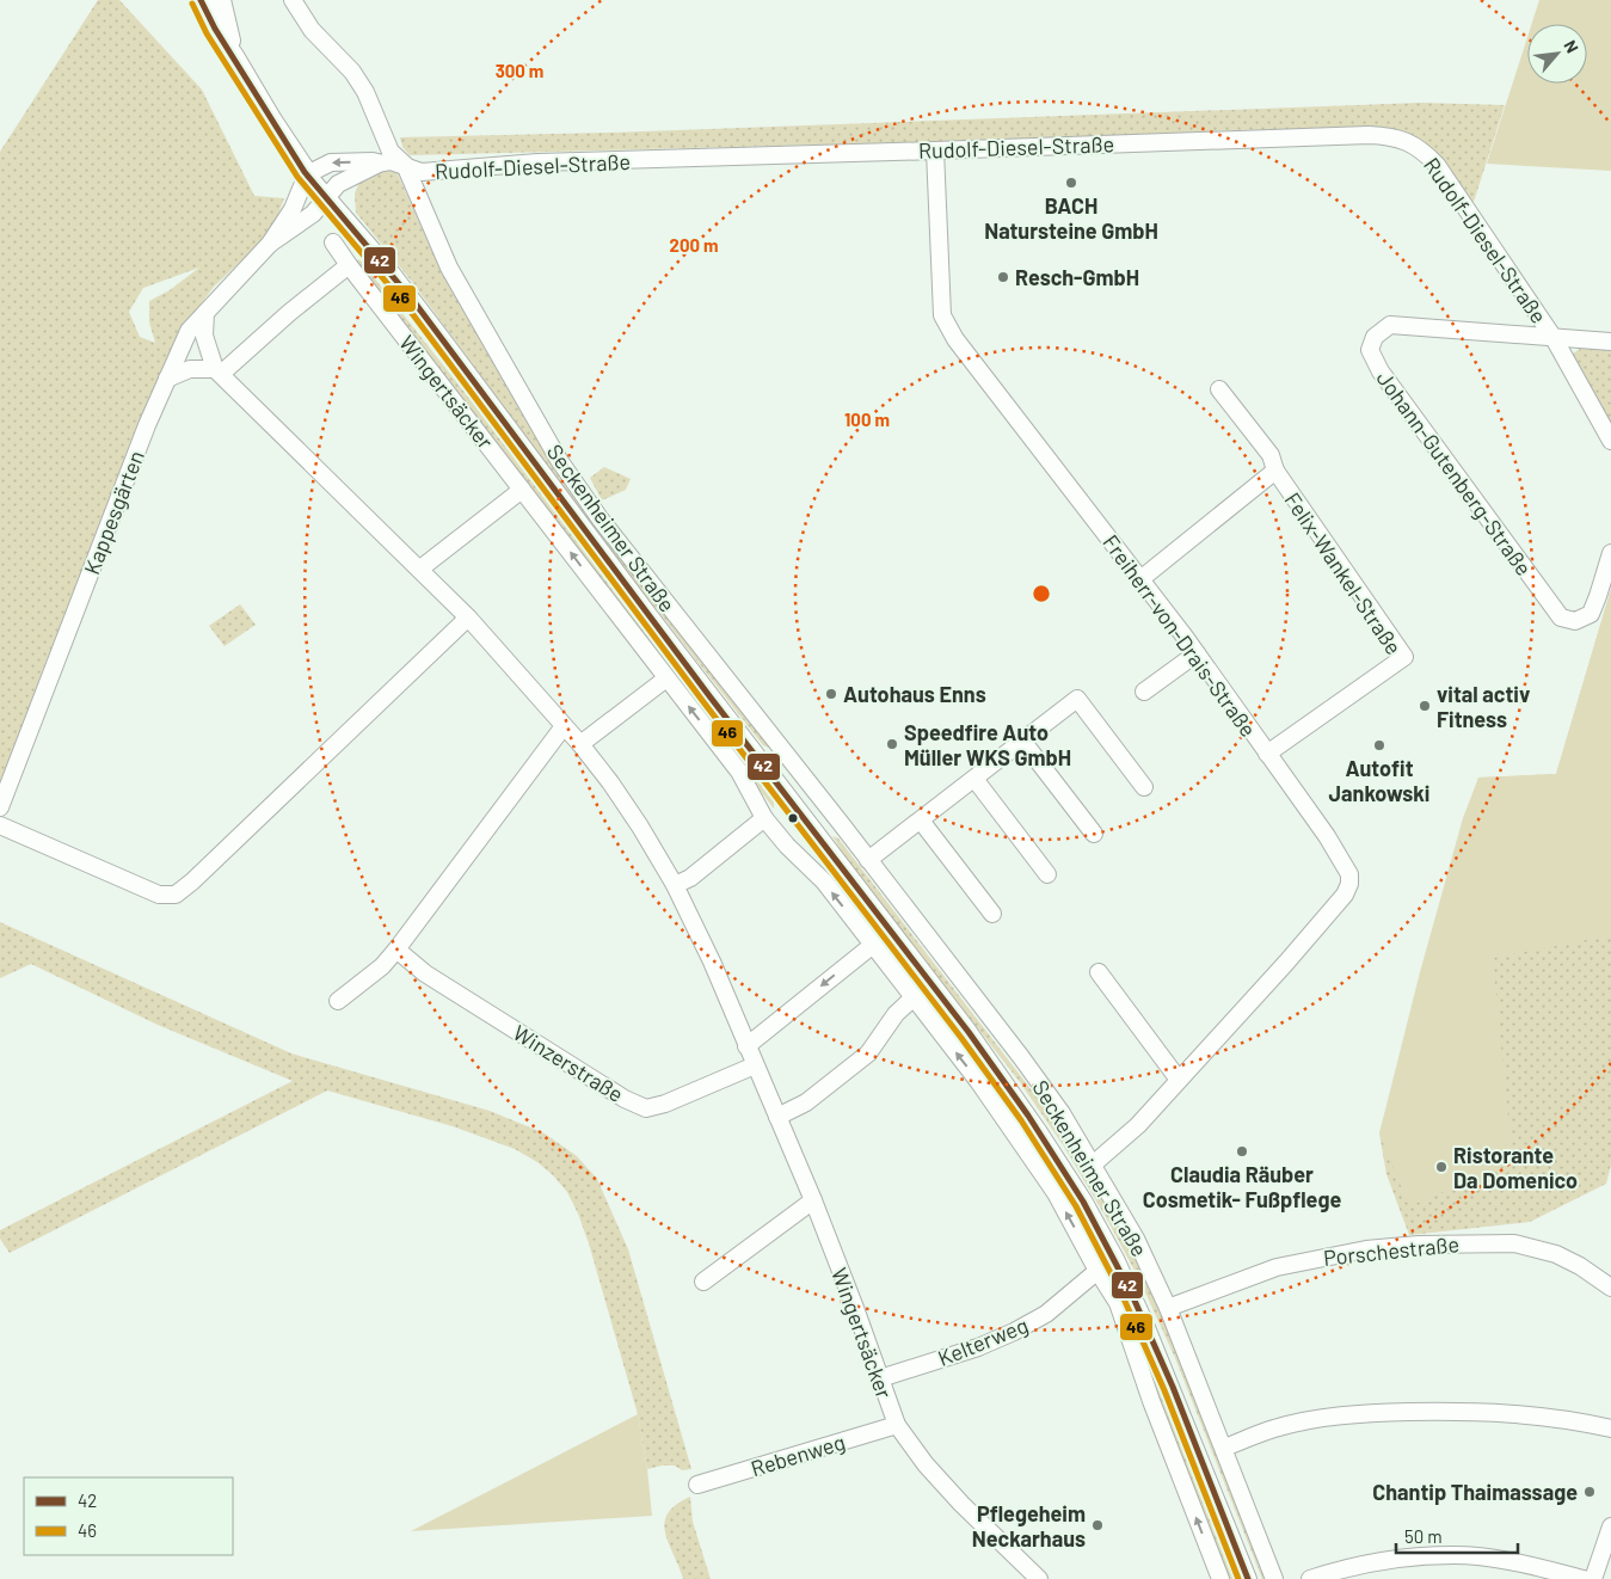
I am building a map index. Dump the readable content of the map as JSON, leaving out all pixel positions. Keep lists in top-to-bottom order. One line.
{"streets":{"street":["Rudolf-Diesel-Straße","Wingertsäcker","Johann-Gutenberg-Straße","Kappesgärten","Seckenheimer Straße","Felix-Wankel-Straße","Freiherr-von-Drais-Straße","Winzerstraße","Porschestraße","Kelterweg","Rebenweg"]},"crossings":[["Rudolf-Diesel-Straße","Johann-Gutenberg-Straße"],["Rudolf-Diesel-Straße","Kappesgärten"],["Rudolf-Diesel-Straße","Seckenheimer Straße"],["Rudolf-Diesel-Straße","Freiherr-von-Drais-Straße"],["Wingertsäcker","Kappesgärten"],["Wingertsäcker","Winzerstraße"],["Wingertsäcker","Kelterweg"],["Wingertsäcker","Rebenweg"],["Seckenheimer Straße","Freiherr-von-Drais-Straße"],["Seckenheimer Straße","Porschestraße"],["Felix-Wankel-Straße","Freiherr-von-Drais-Straße"]],"places":["BACH Natursteine GmbH","Resch-GmbH","Autohaus Enns","vital activ Fitness","Speedfire Auto Müller WKS GmbH","Autofit Jankowski","Claudia Räuber Cosmetik- Fußpflege","Ristorante Da Domenico","Chantip Thaimassage","Pflegeheim Neckarhaus"],"lines":["transit line 42","transit line 46"],"legend":["42","46"],"scale_bar":"50 m","north":"top right","rings":["300 m","200 m","100 m"]}
